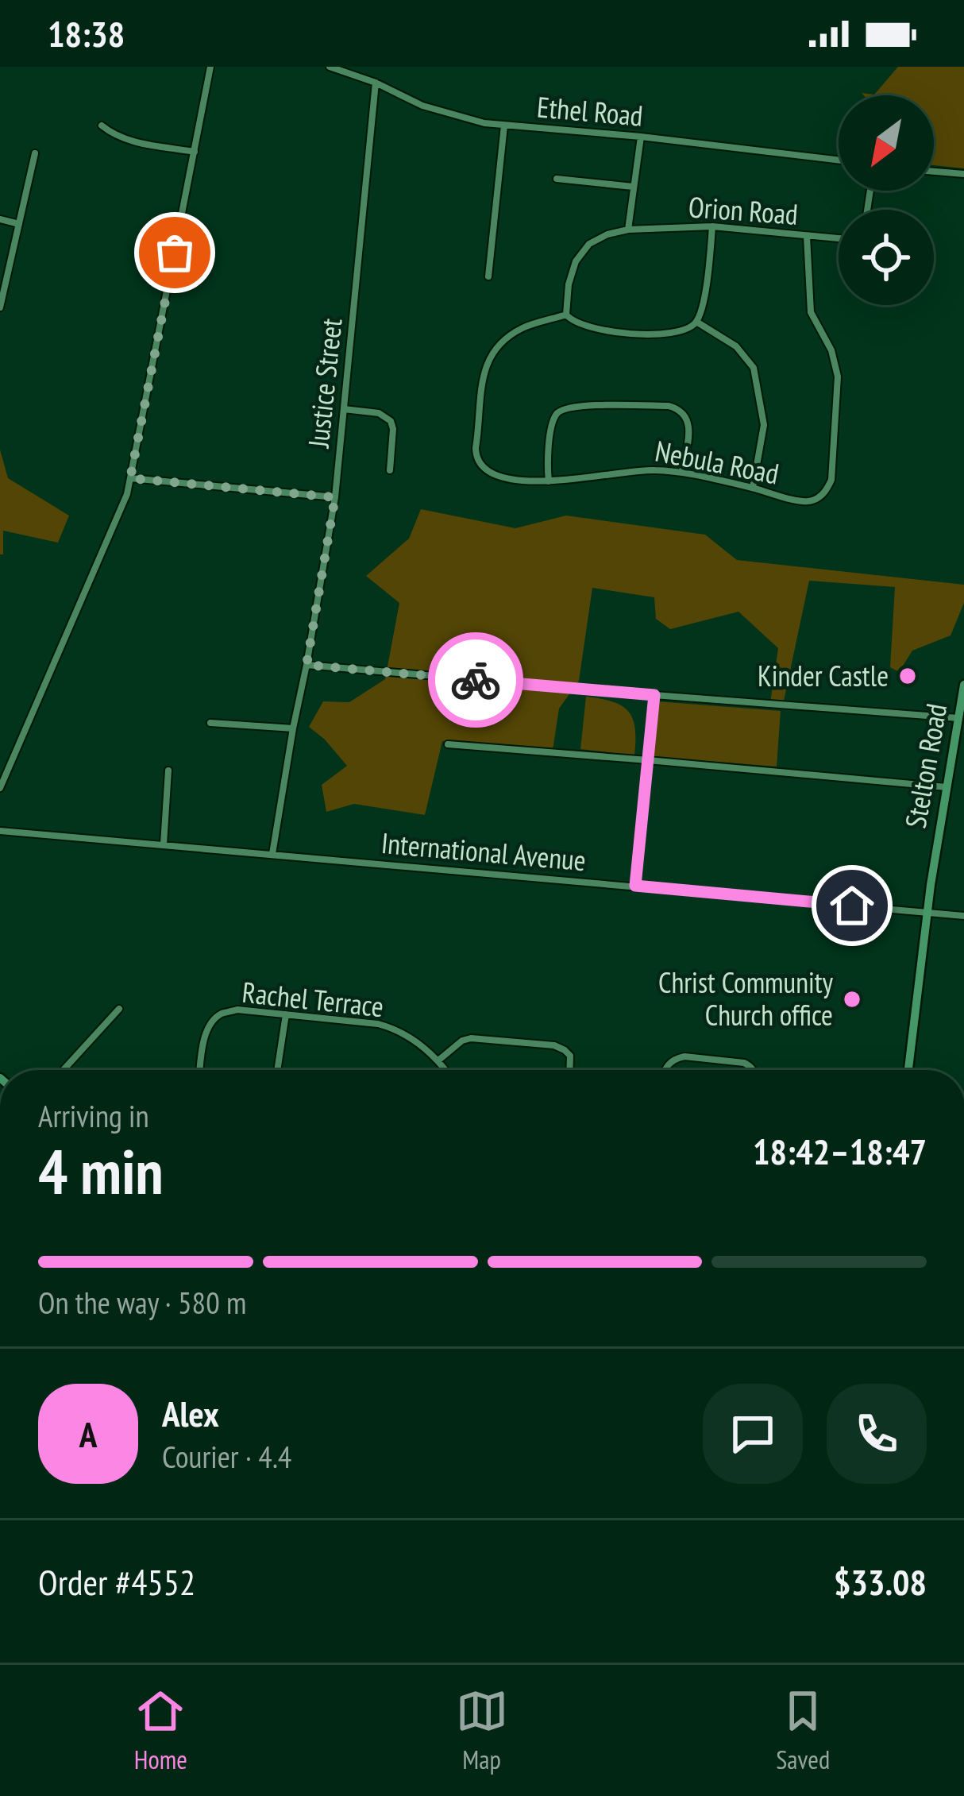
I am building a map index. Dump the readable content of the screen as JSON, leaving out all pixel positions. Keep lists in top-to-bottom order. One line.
{"streets":{"main road":["Stelton Road"],"street":["Ethel Road","Orion Road","Justice Street","Nebula Road","International Avenue","Rachel Terrace"]},"crossings":[["Ethel Road","Justice Street"],["Orion Road","Nebula Road"],["Justice Street","International Avenue"],["Stelton Road","International Avenue"]],"places":["Kinder Castle","Christ Community Church office"],"north":"bottom left","page":{"status":"18:38","heading":["4 min","Arriving in","18:42–18:47"],"panel":["Alex","Courier · 4.4","Order #4552","$33.08"],"bar":"On the way · 580 m","round":"A","tabs":["Home","Map","Saved"]}}
